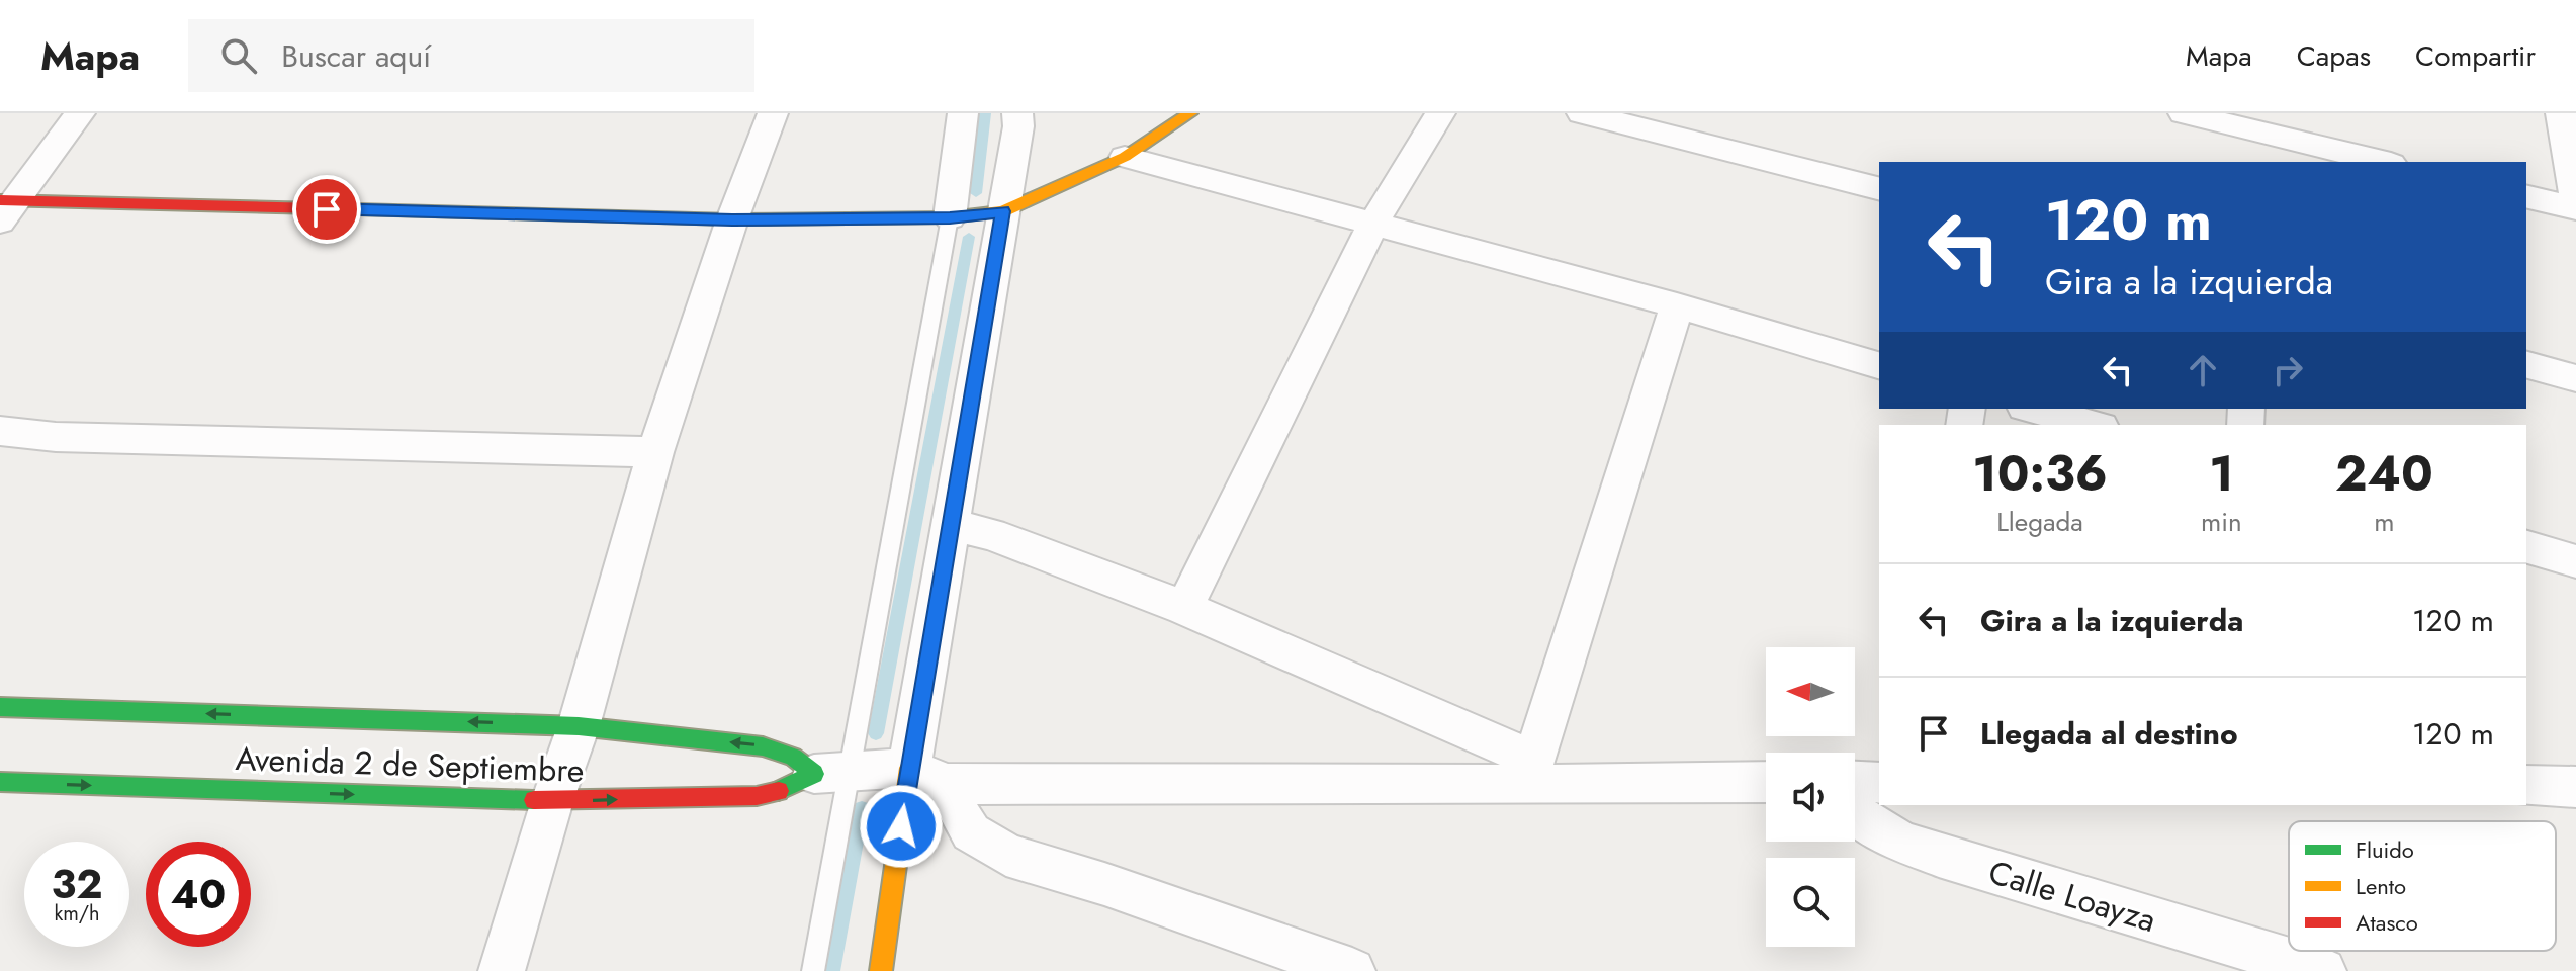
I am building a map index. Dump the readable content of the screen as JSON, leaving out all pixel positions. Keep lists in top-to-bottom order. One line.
{"streets":{"street":["Avenida 2 de Septiembre","Calle Loayza"]},"legend":["Fluido","Lento","Atasco"],"north":"left","page":{"header":"Mapa","search":"Buscar aquí","nav":["Mapa","Capas","Compartir"],"turn":["120 m","Gira a la izquierda"],"eta":["10:36","Llegada","1","min","240","m"],"list":[{"name":"Gira a la izquierda","value":"120 m"},{"name":"Llegada al destino","value":"120 m"}],"speed":"32 km/h","limit":"40"}}
